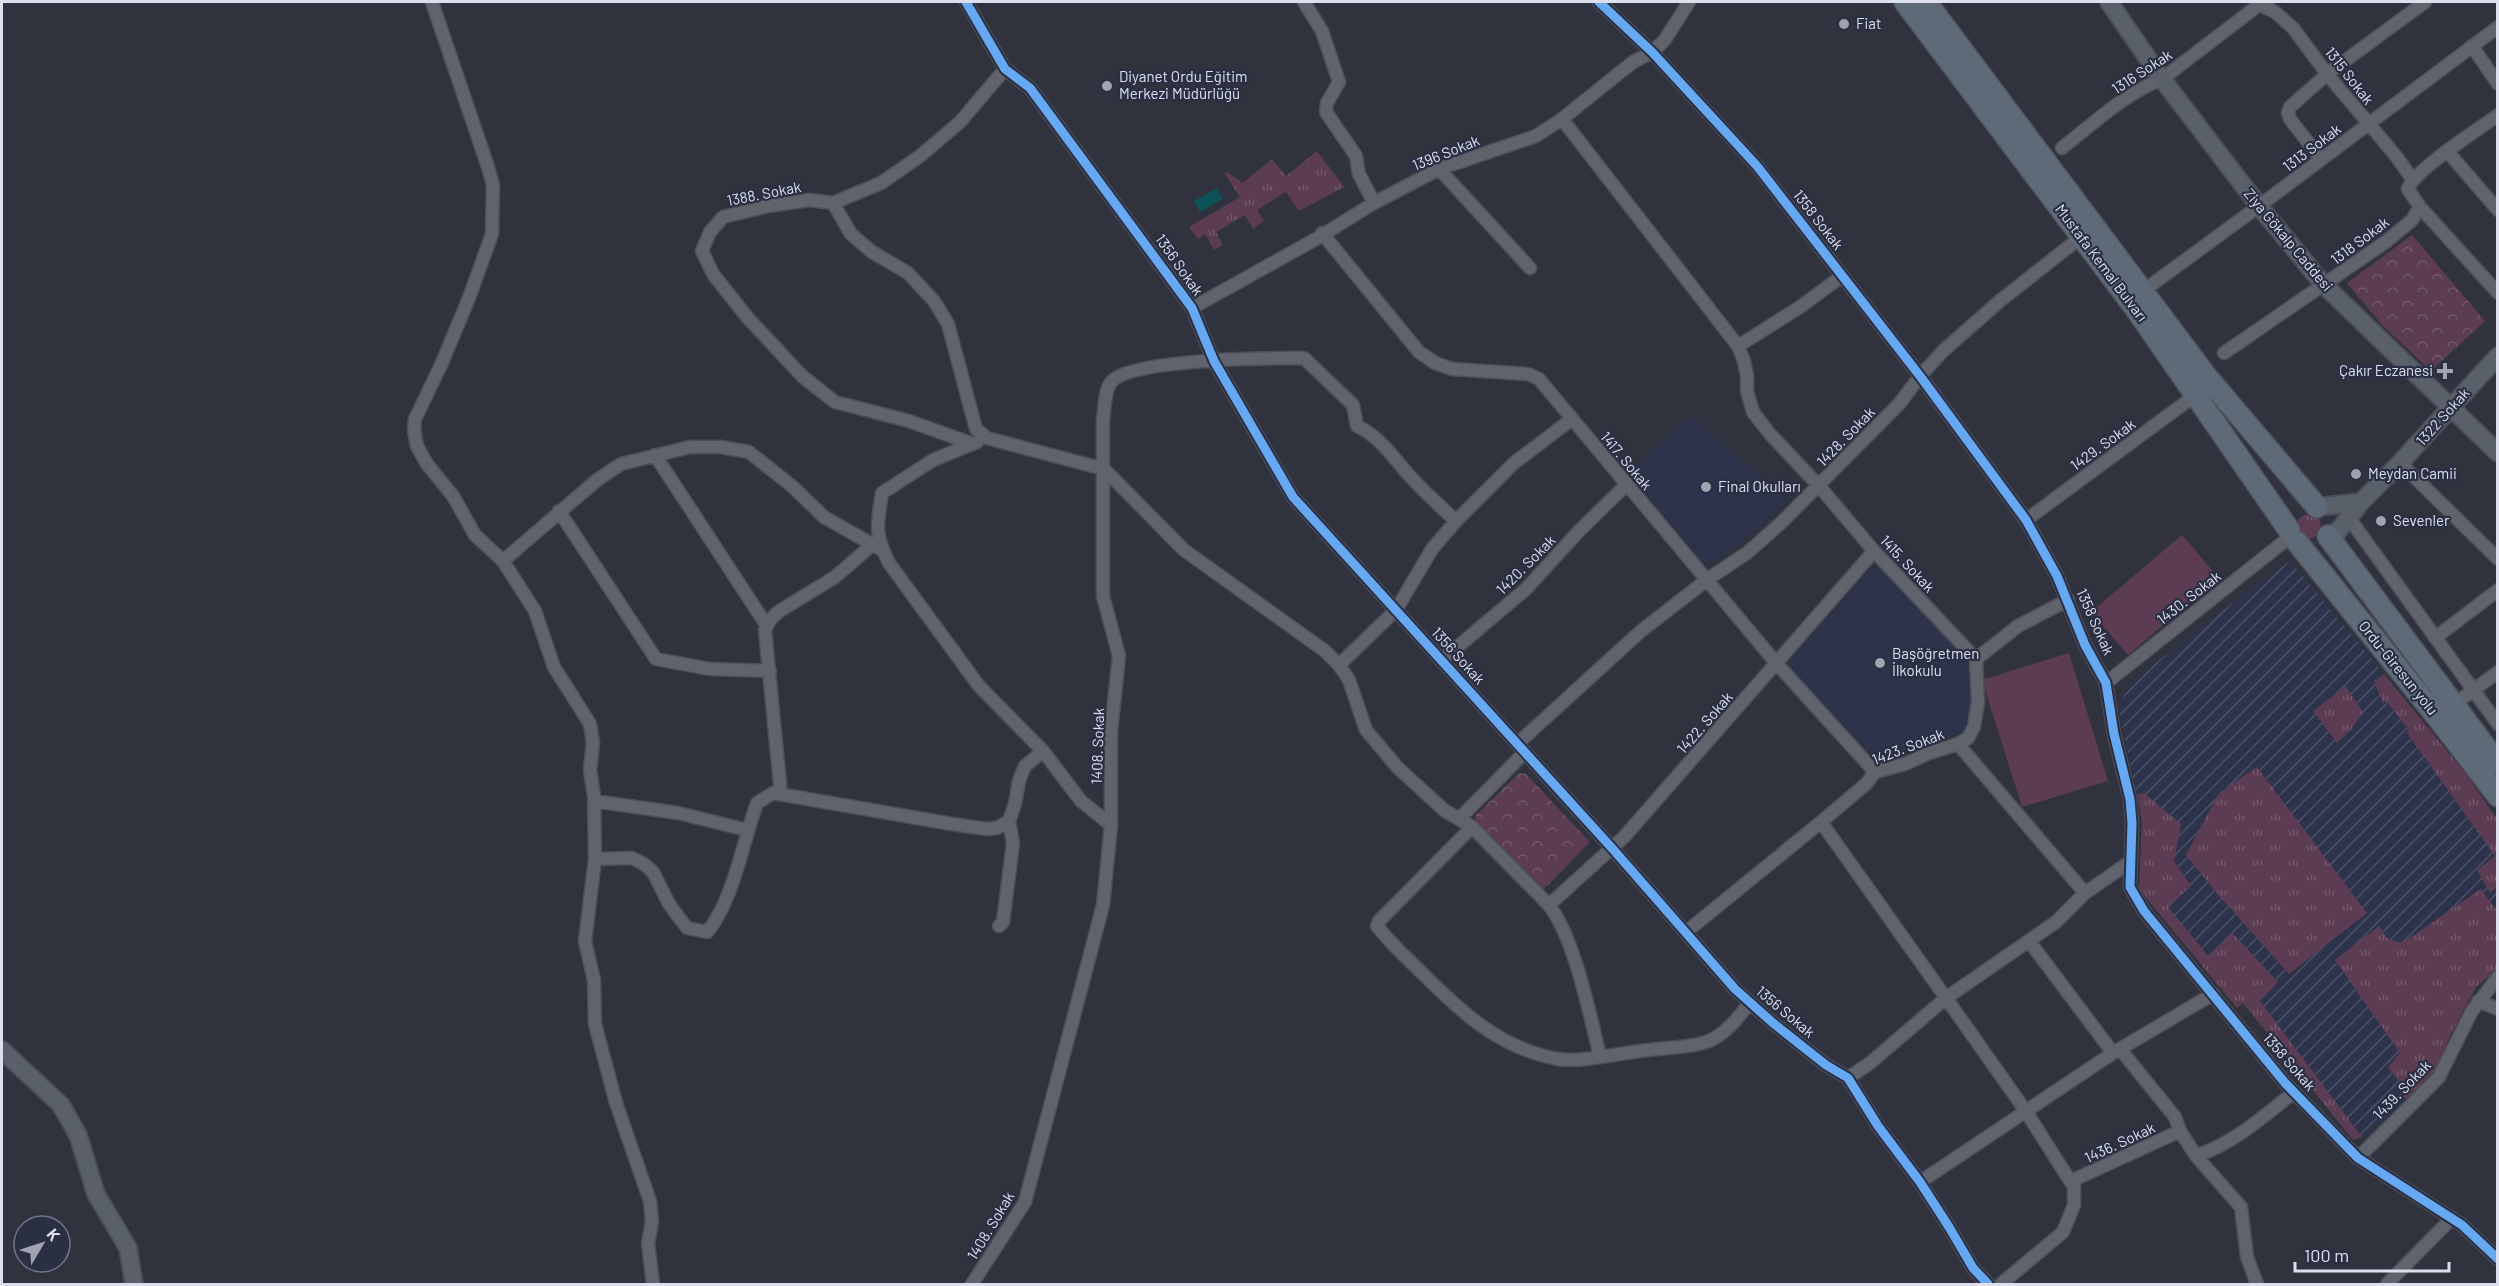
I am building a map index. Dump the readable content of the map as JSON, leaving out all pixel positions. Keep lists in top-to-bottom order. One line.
{"streets":{"highway":["Mustafa Kemal Bulvarı","Ordu-Giresun yolu"],"street":["1316 Sokak","1315 Sokak","1313 Sokak","1396 Sokak","1388. Sokak","1358 Sokak","Ziya Gökalp Caddesi","1318 Sokak","1356 Sokak","1322 Sokak","1428. Sokak","1429. Sokak","1417. Sokak","1415. Sokak","1420. Sokak","1430. Sokak","1422. Sokak","1408. Sokak","1423. Sokak","1439. Sokak","1436. Sokak"]},"crossings":[["1316 Sokak","1315 Sokak"],["1316 Sokak","Ziya Gökalp Caddesi"],["1315 Sokak","1313 Sokak"],["1315 Sokak","1318 Sokak"],["1313 Sokak","Ziya Gökalp Caddesi"],["1313 Sokak","Mustafa Kemal Bulvarı"],["1396 Sokak","1358 Sokak"],["1396 Sokak","1356 Sokak"],["1396 Sokak","1417. Sokak"],["1388. Sokak","1356 Sokak"],["1358 Sokak","1428. Sokak"],["1358 Sokak","1429. Sokak"],["1358 Sokak","1430. Sokak"],["1358 Sokak","1439. Sokak"],["Ziya Gökalp Caddesi","1318 Sokak"],["Ziya Gökalp Caddesi","1322 Sokak"],["Mustafa Kemal Bulvarı","1322 Sokak"],["Mustafa Kemal Bulvarı","1428. Sokak"],["Mustafa Kemal Bulvarı","1429. Sokak"],["Mustafa Kemal Bulvarı","1430. Sokak"],["Mustafa Kemal Bulvarı","Ordu-Giresun yolu"],["1356 Sokak","1428. Sokak"],["1356 Sokak","1420. Sokak"],["1356 Sokak","1422. Sokak"],["1356 Sokak","1408. Sokak"],["1356 Sokak","1423. Sokak"],["1322 Sokak","1430. Sokak"],["1322 Sokak","Ordu-Giresun yolu"],["1428. Sokak","1417. Sokak"],["1428. Sokak","1415. Sokak"],["1417. Sokak","1420. Sokak"],["1417. Sokak","1422. Sokak"],["1417. Sokak","1423. Sokak"],["1415. Sokak","1422. Sokak"],["1415. Sokak","1423. Sokak"],["1430. Sokak","Ordu-Giresun yolu"]],"places":{"other":["Fiat","Diyanet Ordu Eğitim Merkezi Müdürlüğü","Meydan Camii","Final Okulları","Sevenler","Başöğretmen İlkokulu"],"health":["Çakır Eczanesi"]},"scale_bar":"100 m","north":"top right"}
